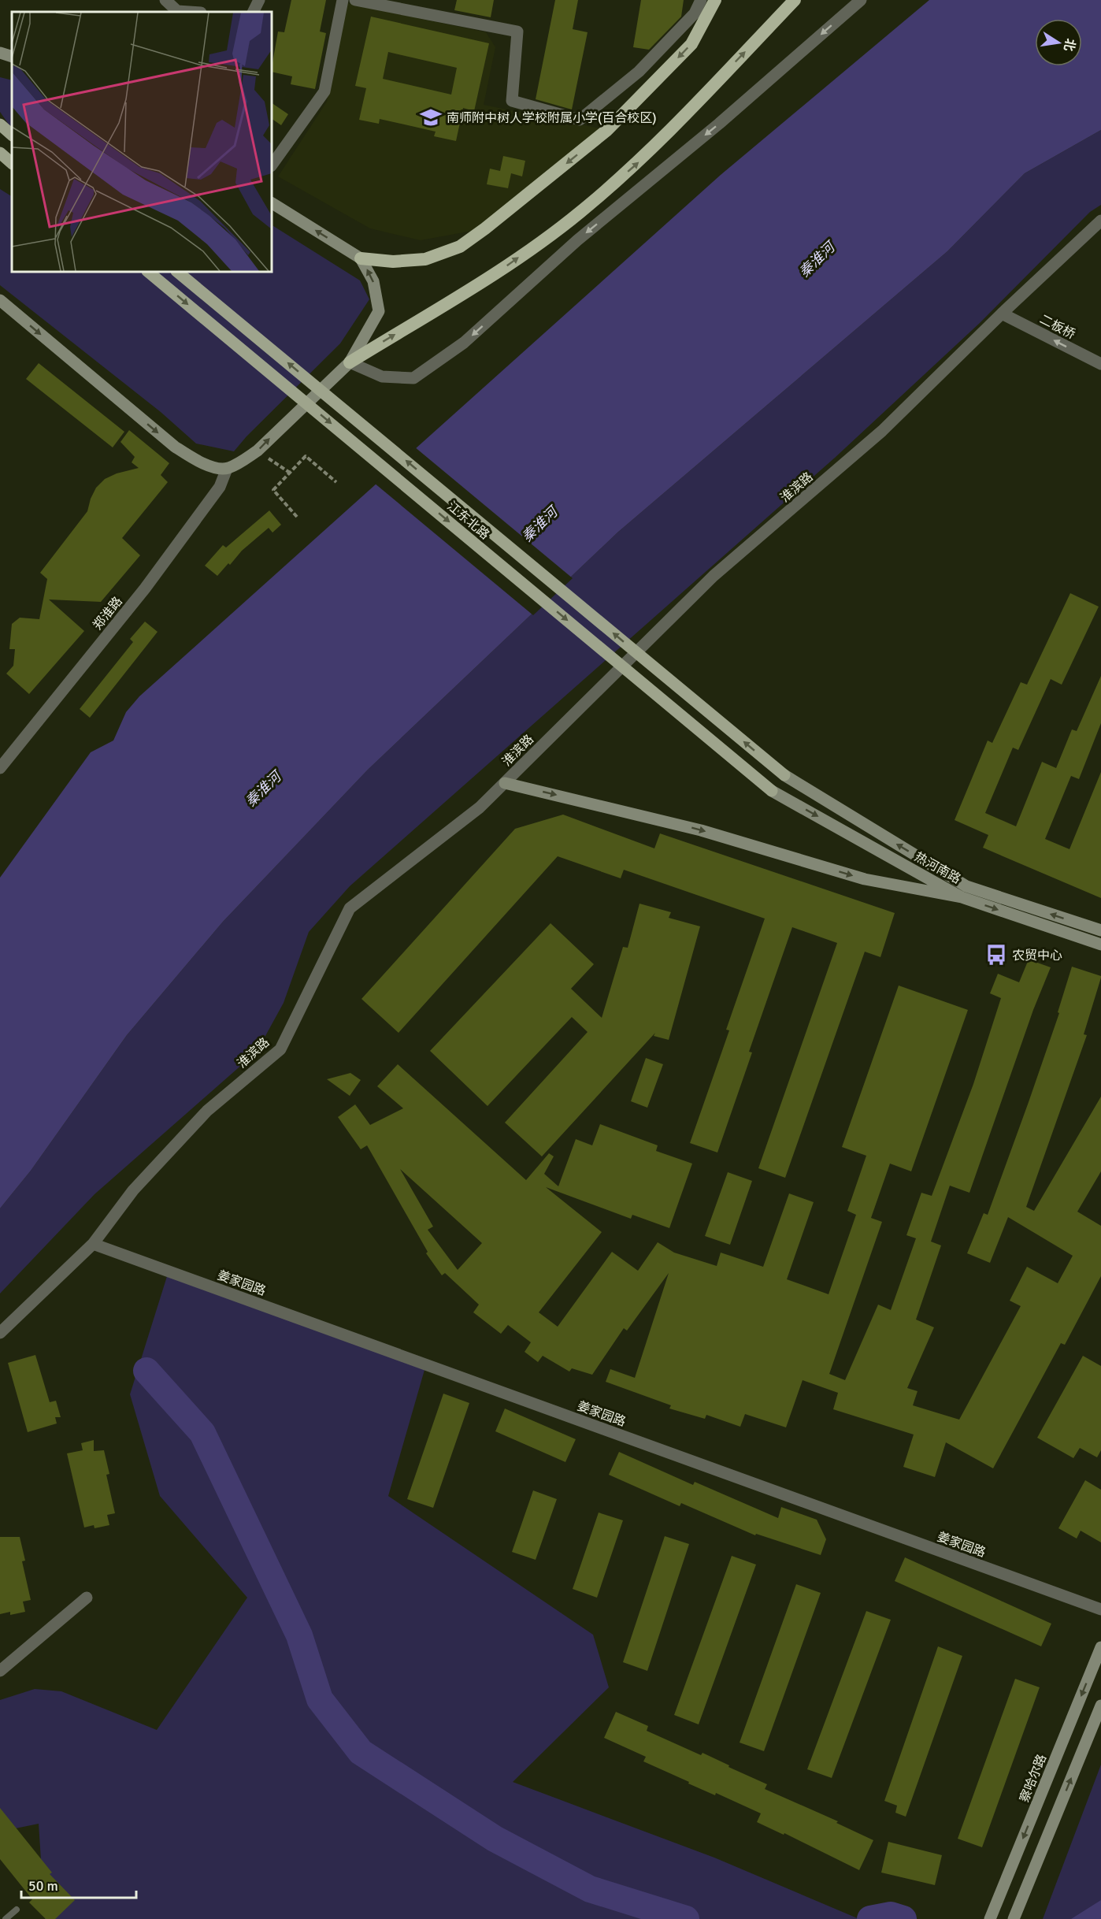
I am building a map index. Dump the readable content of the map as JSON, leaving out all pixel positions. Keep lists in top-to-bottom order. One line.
{"streets":{"main road":["江东北路","热河南路","察哈尔路"],"street":["二板桥","淮滨路","郑淮路","姜家园路"]},"crossings":[["二板桥","淮滨路"],["淮滨路","姜家园路"],["江东北路","热河南路"]],"one_way":["二板桥"],"water":["秦淮河"],"places":{"school or university":["南师附中树人学校附属小学(百合校区)"],"bus stop":["农贸中心"]},"scale_bar":"50 m","north":"right"}
